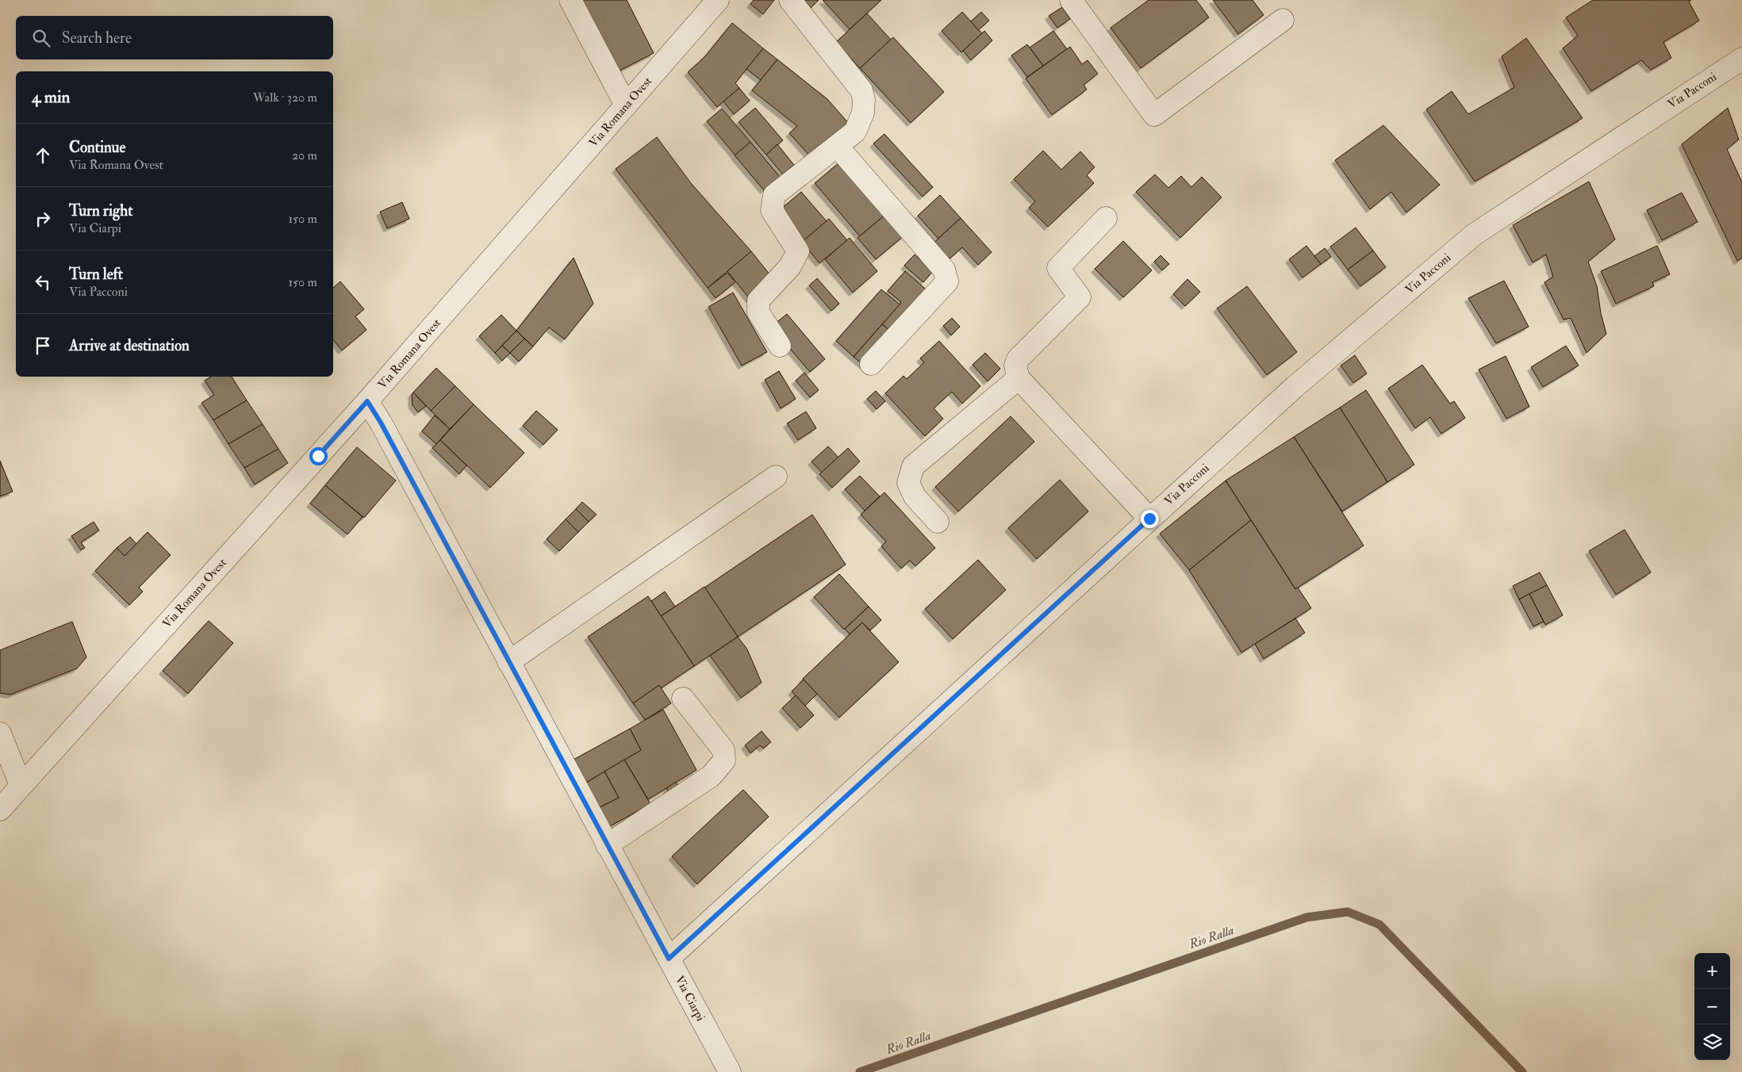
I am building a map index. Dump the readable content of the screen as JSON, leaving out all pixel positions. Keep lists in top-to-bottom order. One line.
{"streets":{"street":["Via Pacconi","Via Romana Ovest","Via Ciarpi"]},"crossings":[["Via Pacconi","Via Ciarpi"],["Via Romana Ovest","Via Ciarpi"]],"water":["Rio Ralla"],"page":{"search":"Search here","heading":["4 min","Walk · 320 m"],"list":[["Continue","Via Romana Ovest","20 m"],["Turn right","Via Ciarpi","150 m"],["Turn left","Via Pacconi","150 m"],"Arrive at destination"],"map_buttons":["+","−"]}}
